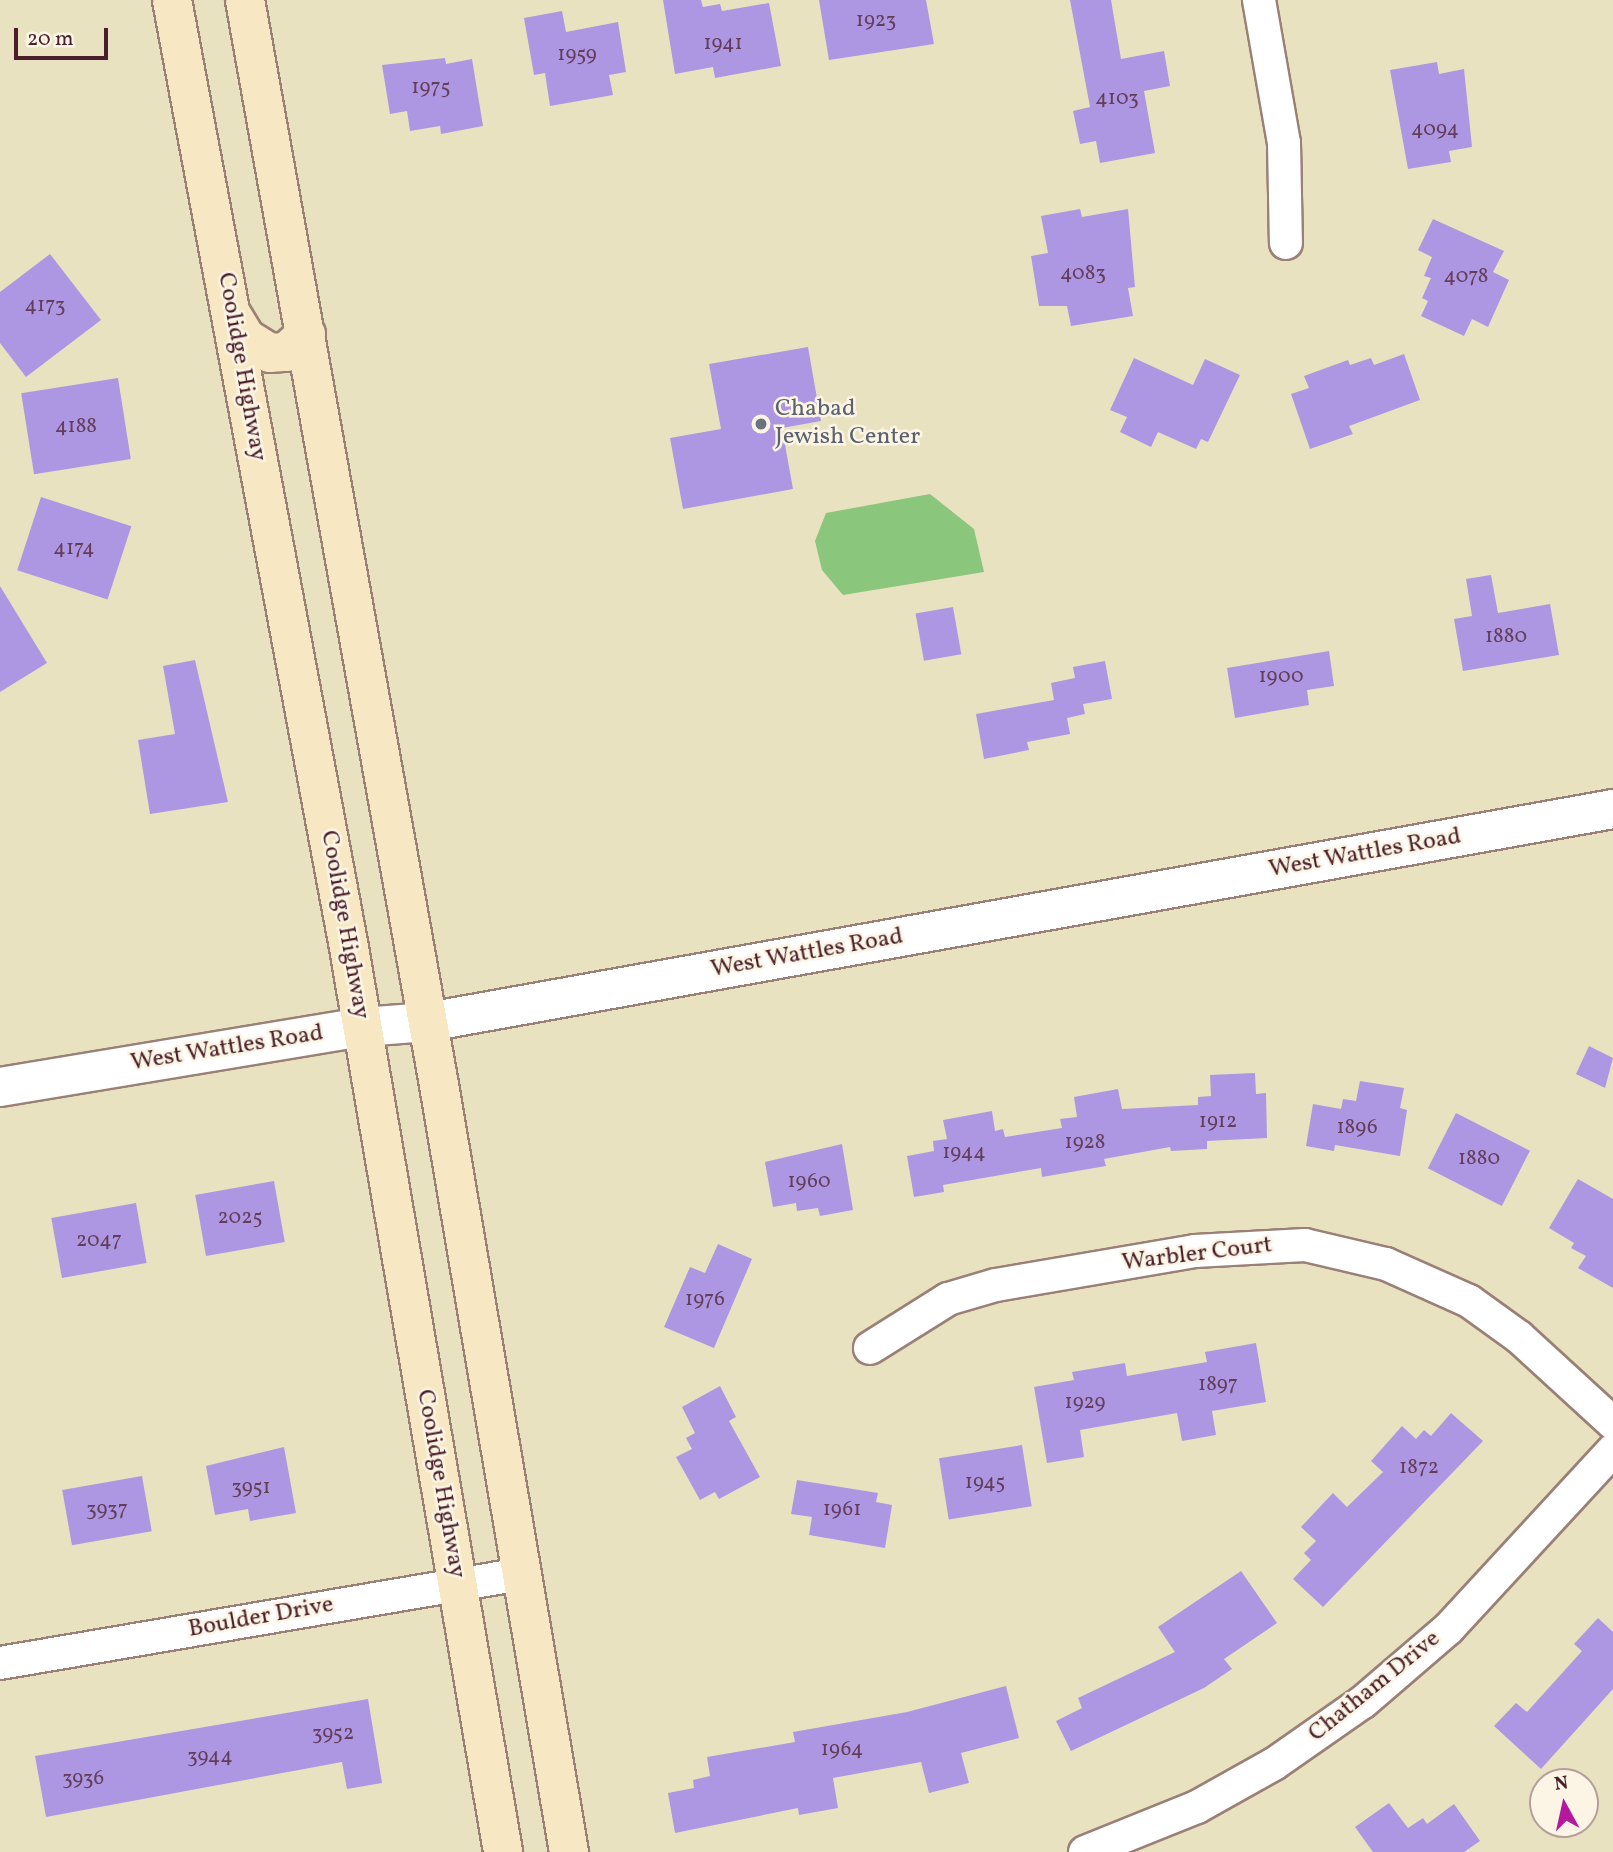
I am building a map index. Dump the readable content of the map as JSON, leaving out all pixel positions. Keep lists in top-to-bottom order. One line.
{"streets":{"main road":["Coolidge Highway"],"street":["West Wattles Road","Warbler Court","Boulder Drive","Chatham Drive"]},"crossings":[["Coolidge Highway","West Wattles Road"],["Coolidge Highway","Boulder Drive"]],"places":["Chabad Jewish Center"],"house_numbers":["1923","1941","1959","1975","4103","4094","4083","4078","4173","4188","4174","1880","1900","1912","1896","1928","1944","1880","1960","2025","2047","1976","1897","1929","1872","1945","3951","3937","1961","3952","1964","3944","3936"],"scale_bar":"20 m","north":"top"}
